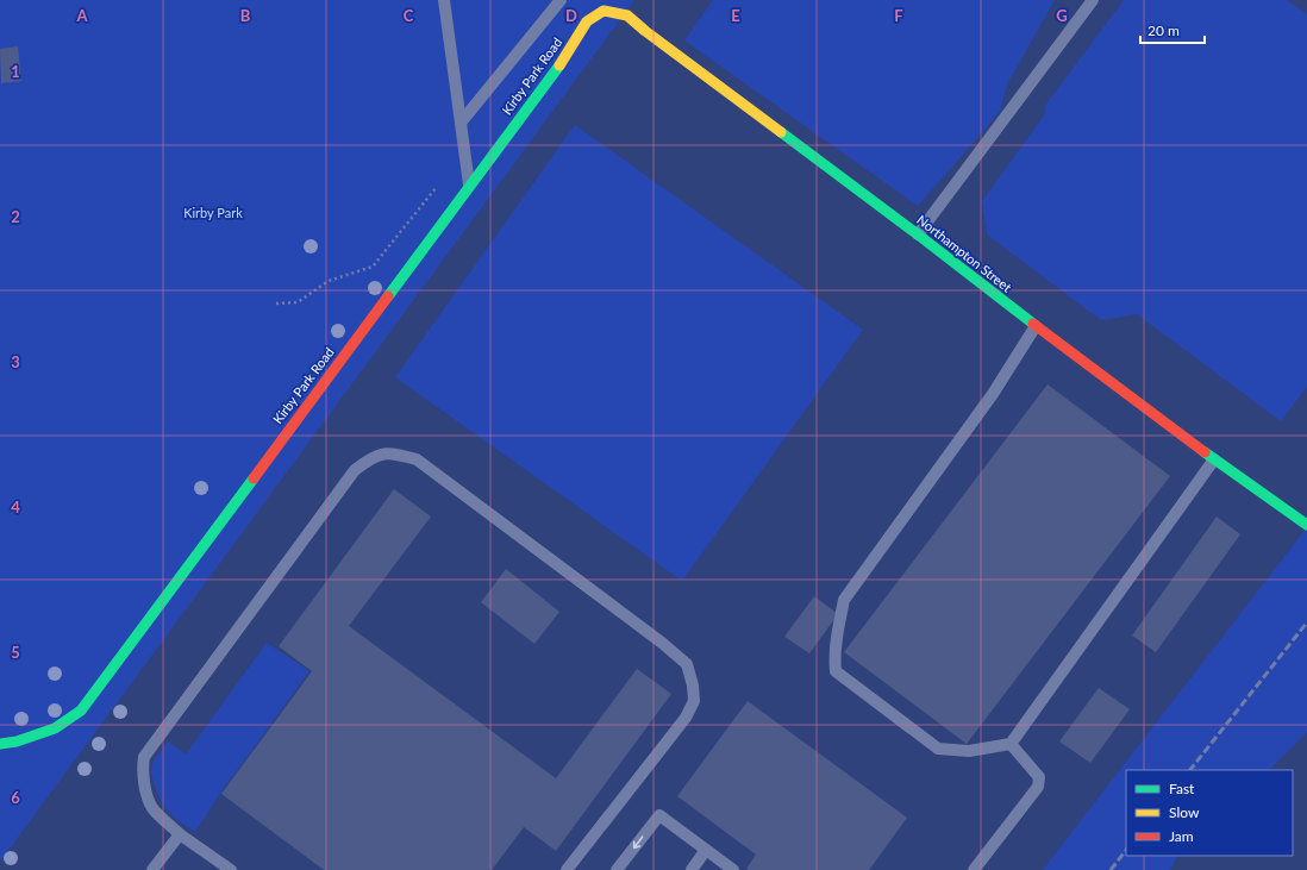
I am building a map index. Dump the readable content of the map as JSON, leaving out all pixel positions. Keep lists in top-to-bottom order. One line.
{"streets":{"street":["Kirby Park Road","Northampton Street"]},"crossings":[["Kirby Park Road","Northampton Street"]],"parks":["Kirby Park"],"legend":["Fast","Slow","Jam"],"scale_bar":"20 m","grid":{"columns":["A","B","C","D","E","F","G"],"rows":["1","2","3","4","5","6"]}}
